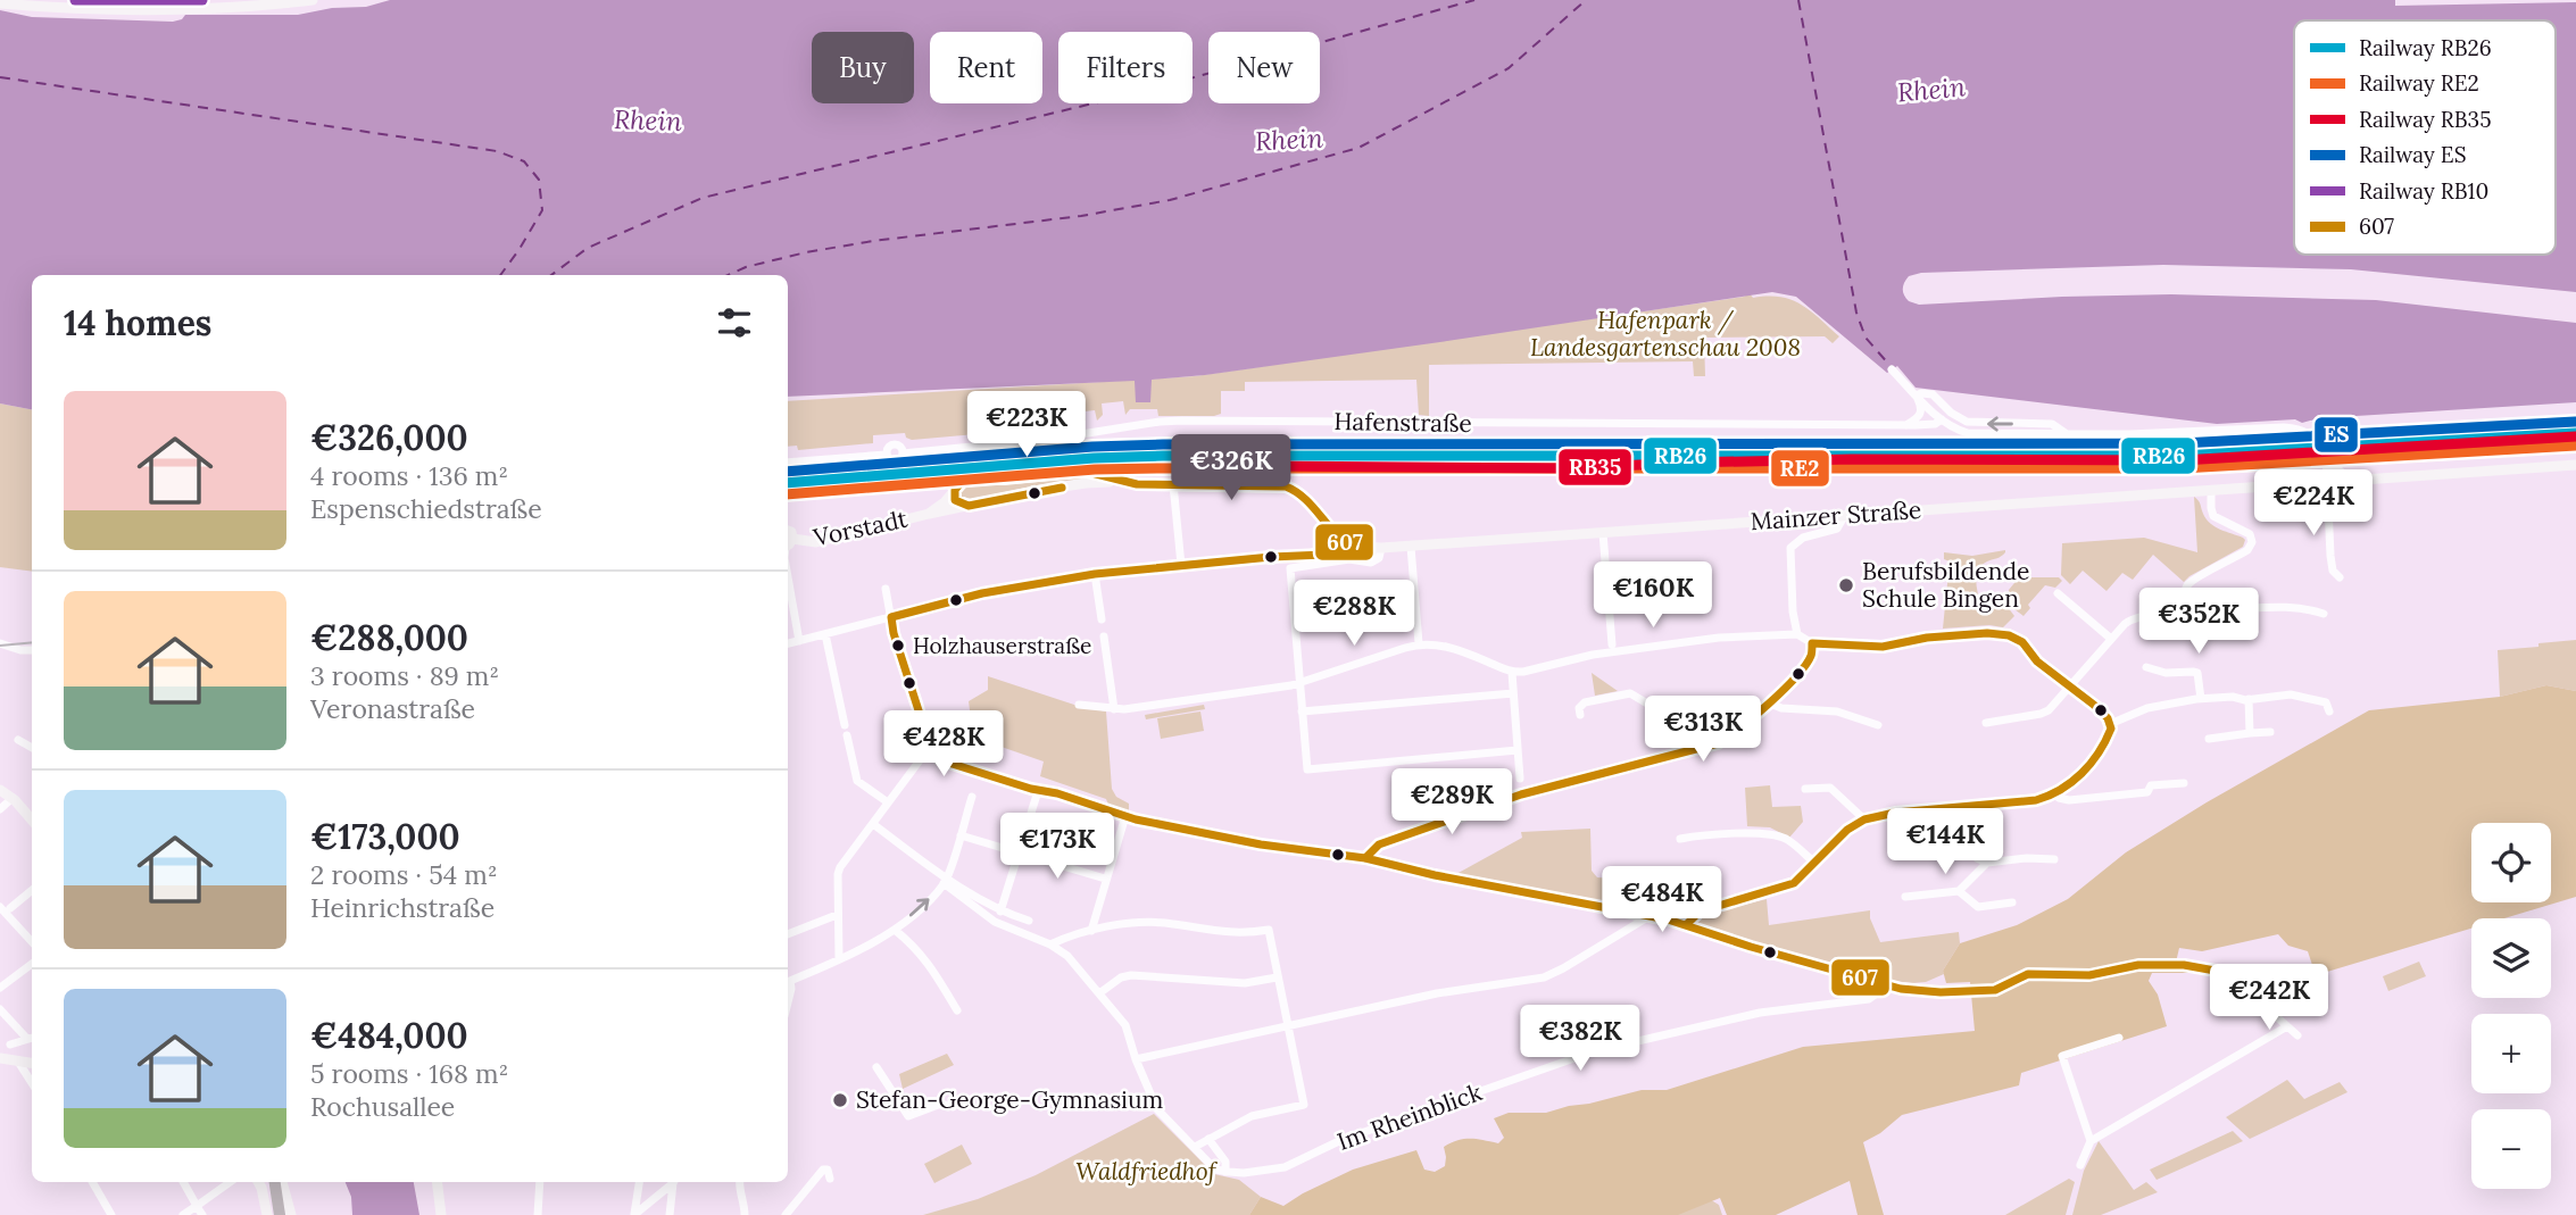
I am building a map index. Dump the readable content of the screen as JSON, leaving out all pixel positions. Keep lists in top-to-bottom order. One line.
{"streets":{"main road":["Mainzer Straße","Vorstadt"],"street":["Hafenstraße","Im Rheinblick"]},"crossings":[["Mainzer Straße","Vorstadt"]],"water":["Rhein"],"parks":["Hafenpark / Landesgartenschau 2008","Waldfriedhof"],"places":["Berufsbildende Schule Bingen","Holzhauserstraße","Stefan-George-Gymnasium"],"lines":["rail line RB10","rail line ES","rail line RB26","rail line RB35","rail line RE2","transit line 607"],"legend":["Railway RB26","Railway RE2","Railway RB35","Railway ES","Railway RB10","607"],"page":{"chip":["Buy","Rent","Filters","New"],"heading":"14 homes","list":[{"name":"€326,000","note":"4 rooms · 136 m² · Espenschiedstraße"},{"name":"€288,000","note":"3 rooms · 89 m² · Veronastraße"},{"name":"€173,000","note":"2 rooms · 54 m² · Heinrichstraße"},{"name":"€484,000","note":"5 rooms · 168 m² · Rochusallee"}],"price":["€223K","€326K","€224K","€160K","€288K","€352K","€313K","€428K","€289K","€144K","€173K","€484K","€242K","€382K"],"map_buttons":["+","−"]}}
